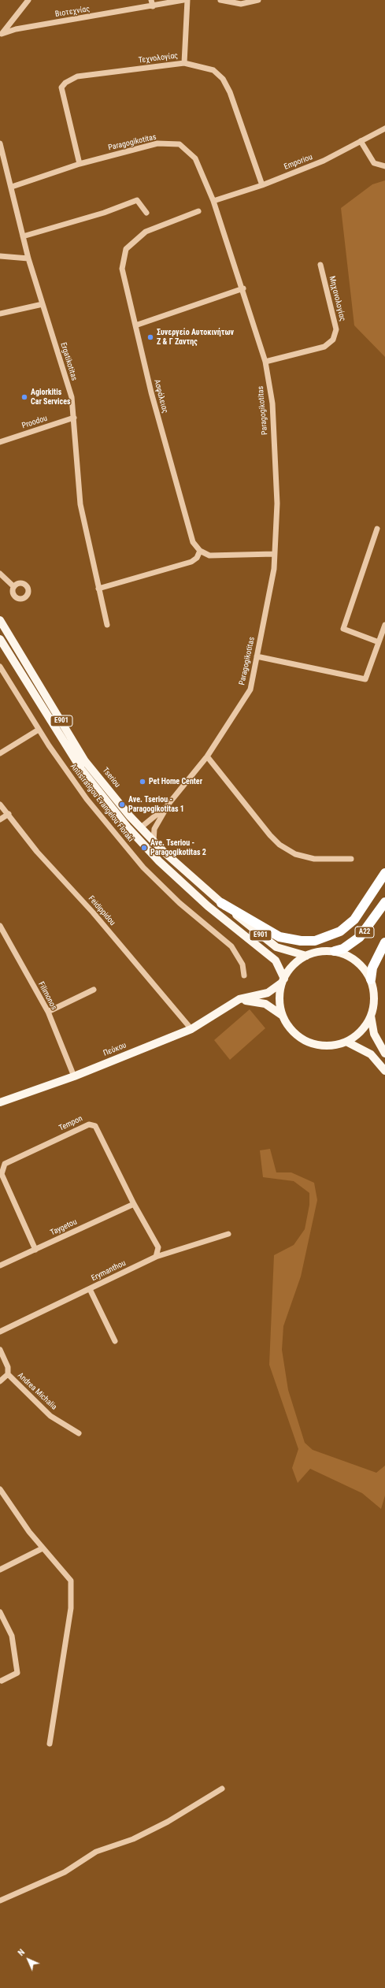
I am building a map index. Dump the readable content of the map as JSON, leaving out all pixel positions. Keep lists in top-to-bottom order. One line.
{"streets":{"highway":["A22"],"main road":["E901","Tseriou","Πεύκου"],"street":["Βιοτεχνίας","Τεχνολογίας","Paragogikotitas","Emporiou","Μηχανολογίας","Ergatikotitas","Ασφάλειας","Proodou","Antistratigou Evangelou Floraki","Feidippidou","Filimonos","Tempon","Taygetou","Erymanthou","Andrea Michalia"]},"crossings":[["Τεχνολογίας","Paragogikotitas"],["Τεχνολογίας","Emporiou"],["Paragogikotitas","Emporiou"],["Paragogikotitas","Μηχανολογίας"],["Paragogikotitas","Ergatikotitas"],["Paragogikotitas","Tseriou"],["Ergatikotitas","Proodou"],["E901","Tseriou"],["E901","A22"],["E901","Πεύκου"],["Tseriou","A22"],["Tseriou","Πεύκου"],["Feidippidou","Πεύκου"],["A22","Πεύκου"],["Filimonos","Πεύκου"],["Tempon","Taygetou"],["Tempon","Erymanthou"]],"places":["Συνεργείο Αυτοκινήτων Ζ & Γ Ζαντης","Agiorkitis Car Services","Pet Home Center","Ave. Tseriou - Paragogikotitas 1","Ave. Tseriou - Paragogikotitas 2"],"north":"top left"}
